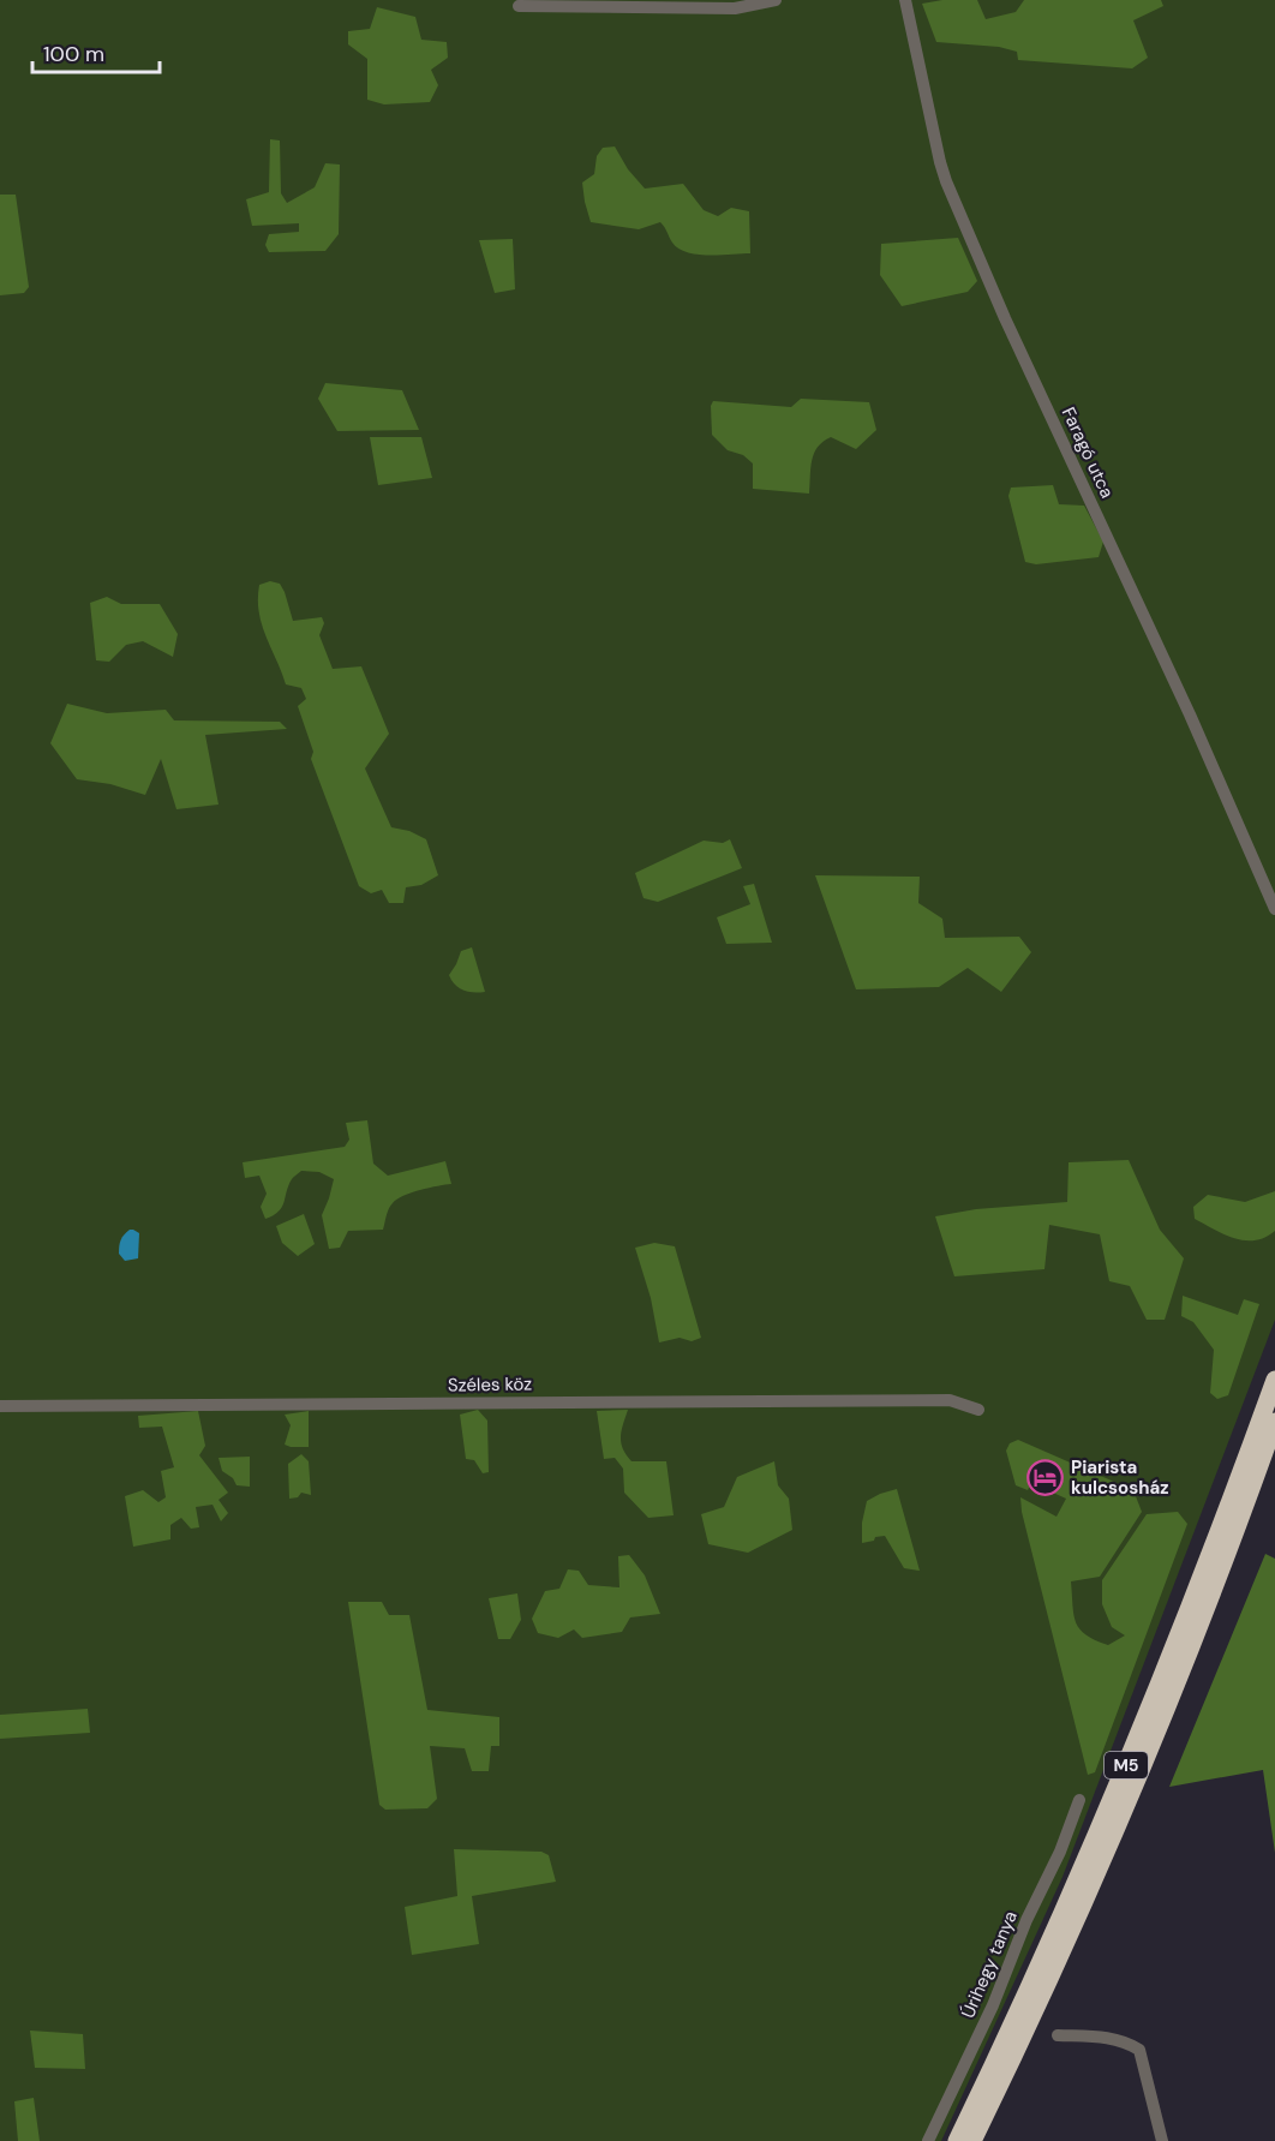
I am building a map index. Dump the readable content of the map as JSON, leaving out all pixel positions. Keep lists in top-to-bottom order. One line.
{"streets":{"highway":["M5"],"street":["Faragó utca","Széles köz","Úrihegy tanya"]},"places":{"hotel":["Piarista kulcsosház"]},"scale_bar":"100 m"}
